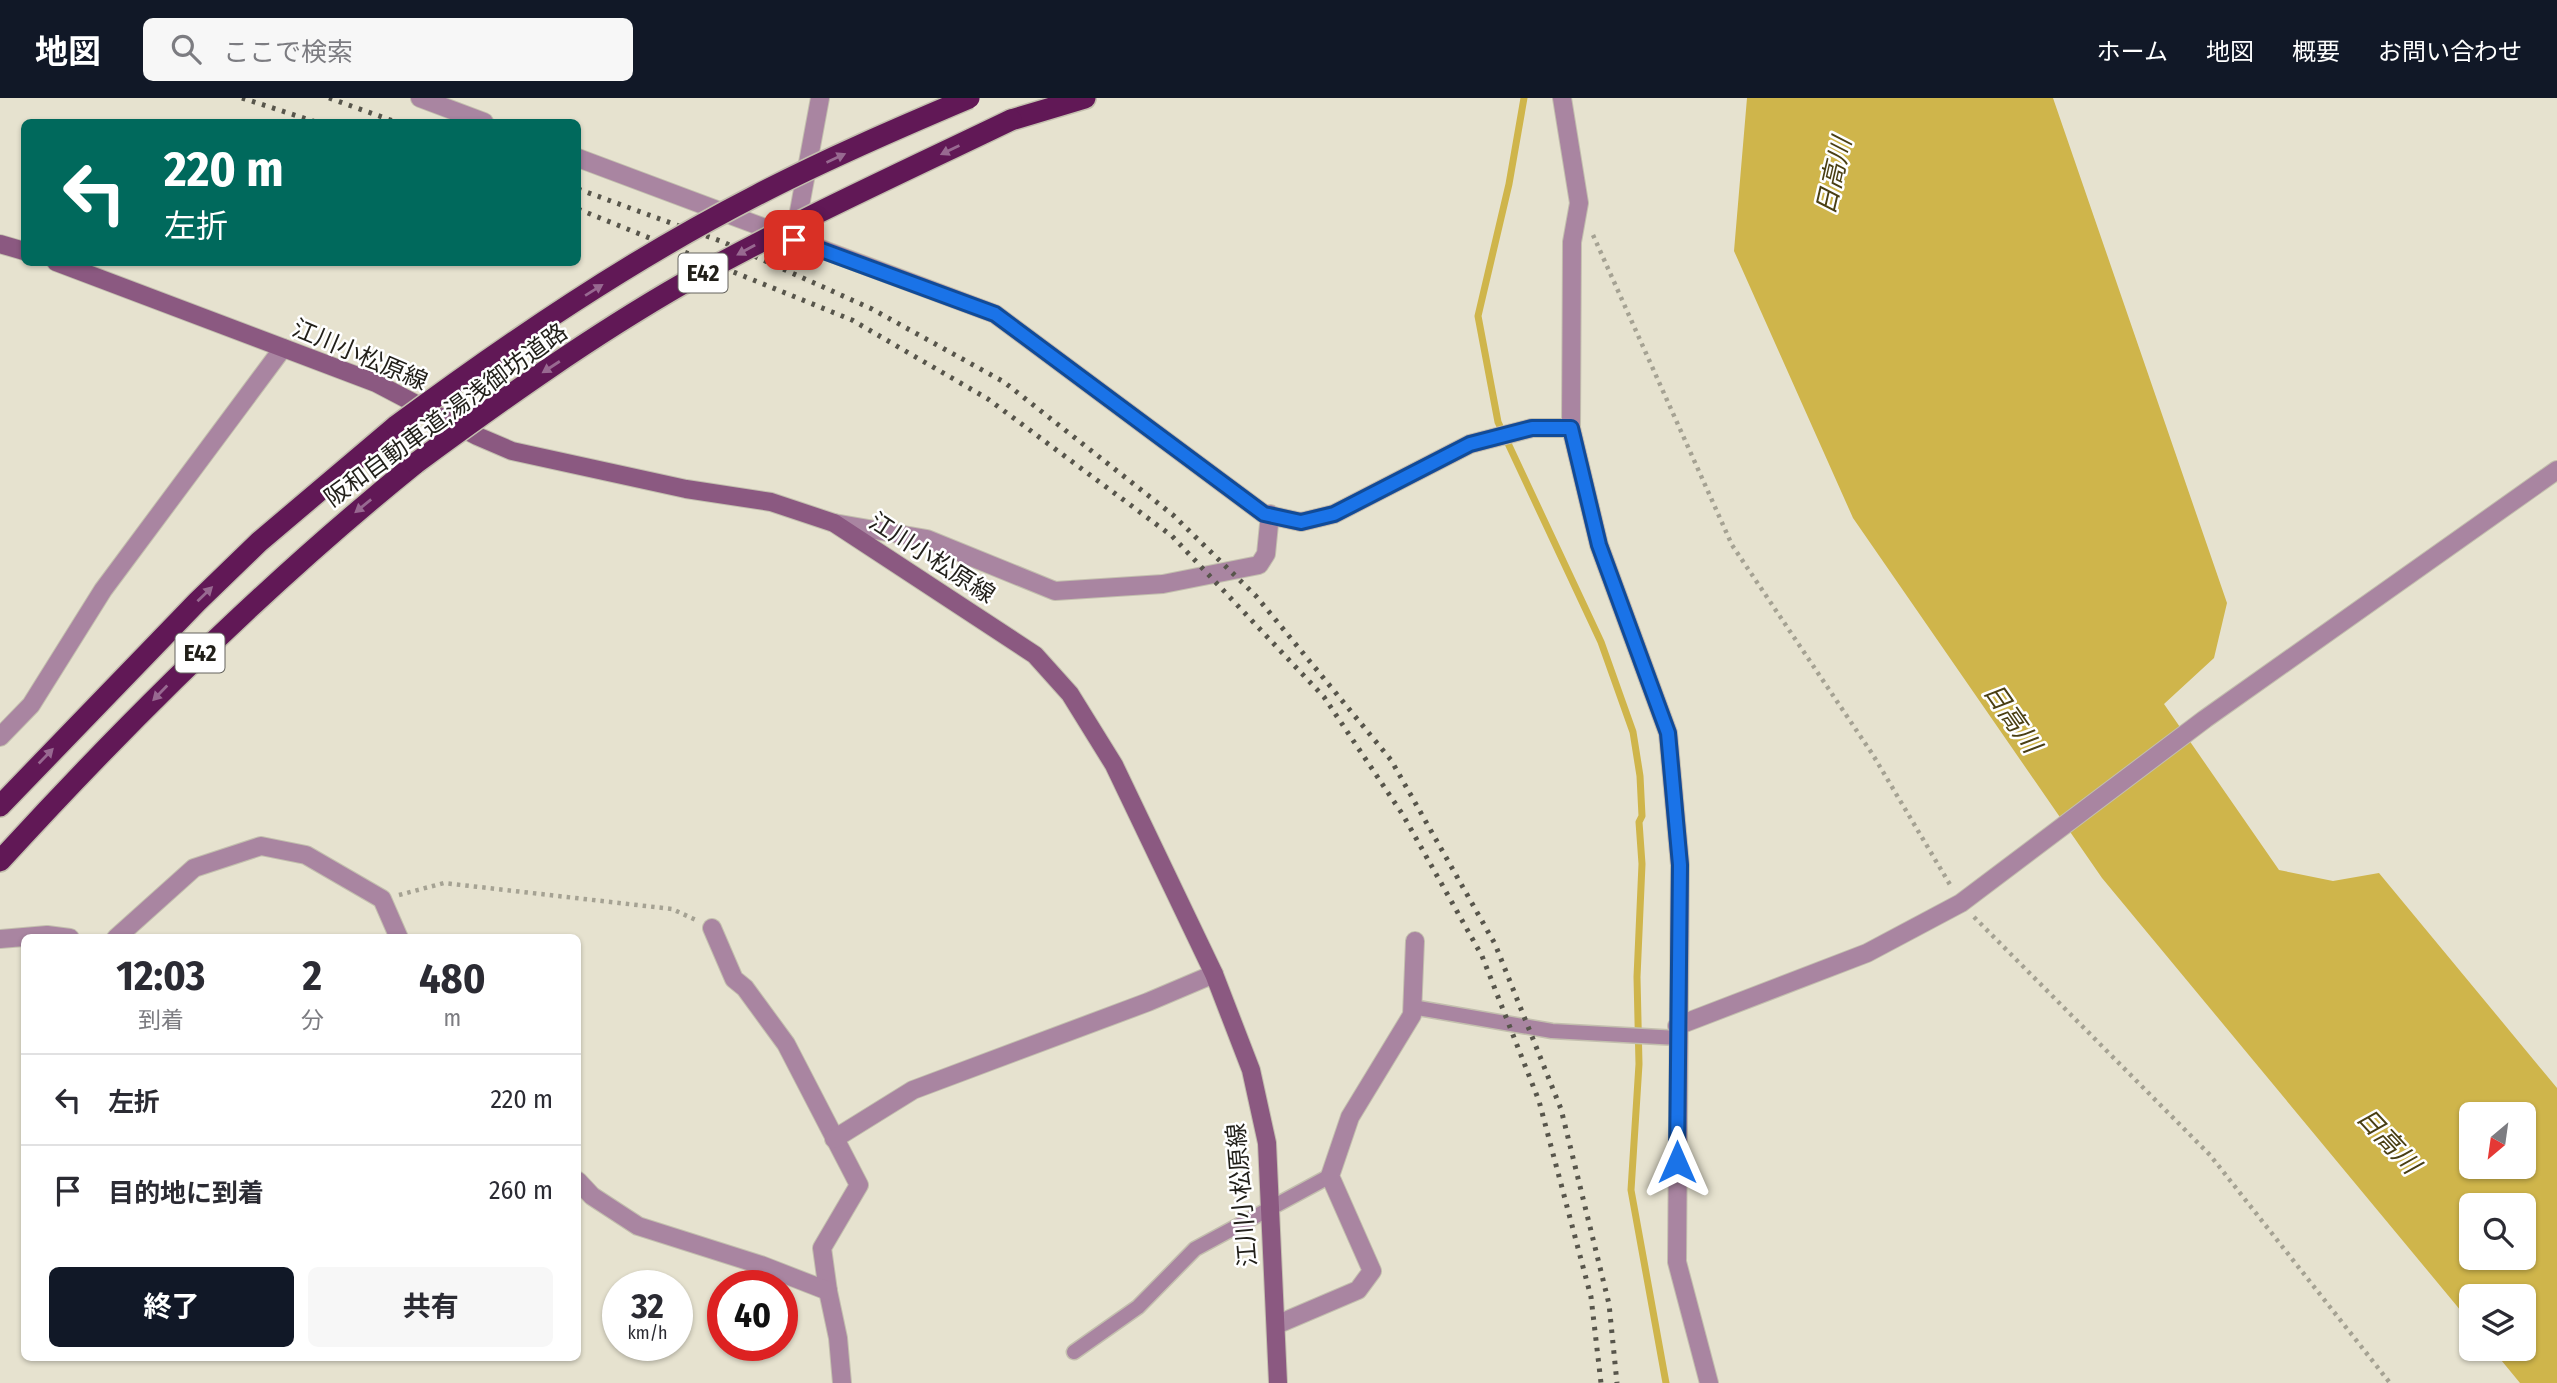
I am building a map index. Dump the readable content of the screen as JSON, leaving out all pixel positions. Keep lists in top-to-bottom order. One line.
{"streets":{"highway":["E42","阪和自動車道;湯浅御坊道路"],"main road":["江川小松原線"]},"water":["日高川"],"north":"bottom left","page":{"header":"地図","search":"ここで検索","nav":["ホーム","地図","概要","お問い合わせ"],"turn":["220 m","左折"],"eta":["12:03","到着","2","分","480","m"],"list":[{"name":"左折","value":"220 m"},{"name":"目的地に到着","value":"260 m"}],"buttons":["終了","共有"],"speed":"32 km/h","limit":"40"}}
